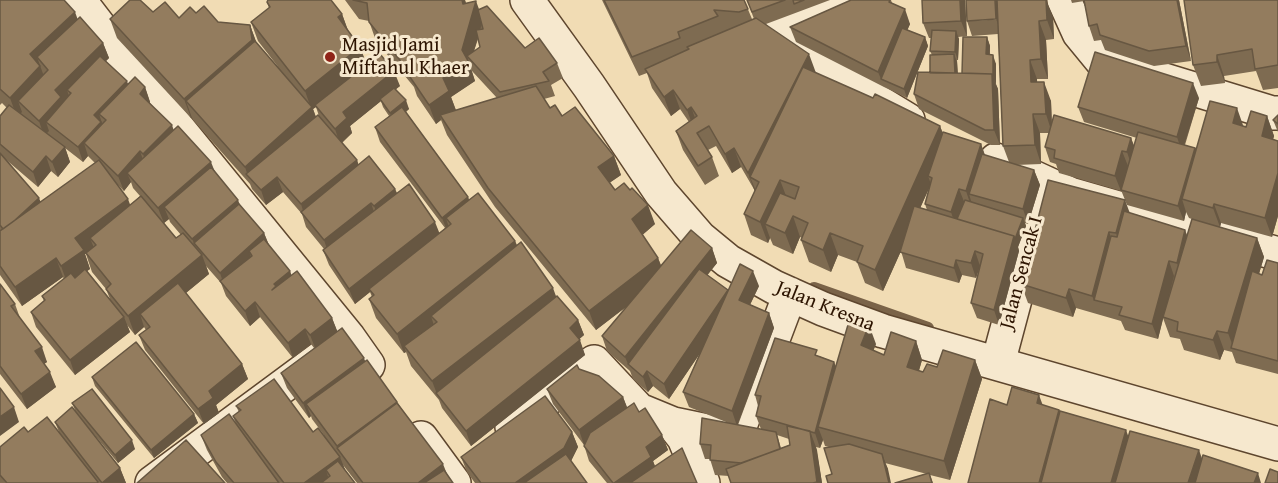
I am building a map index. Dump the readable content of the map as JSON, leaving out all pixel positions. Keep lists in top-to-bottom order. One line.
{"streets":{"street":["Jalan Sencak I","Jalan Kresna"]},"crossings":[["Jalan Sencak I","Jalan Kresna"]],"places":["Masjid Jami Miftahul Khaer"]}
